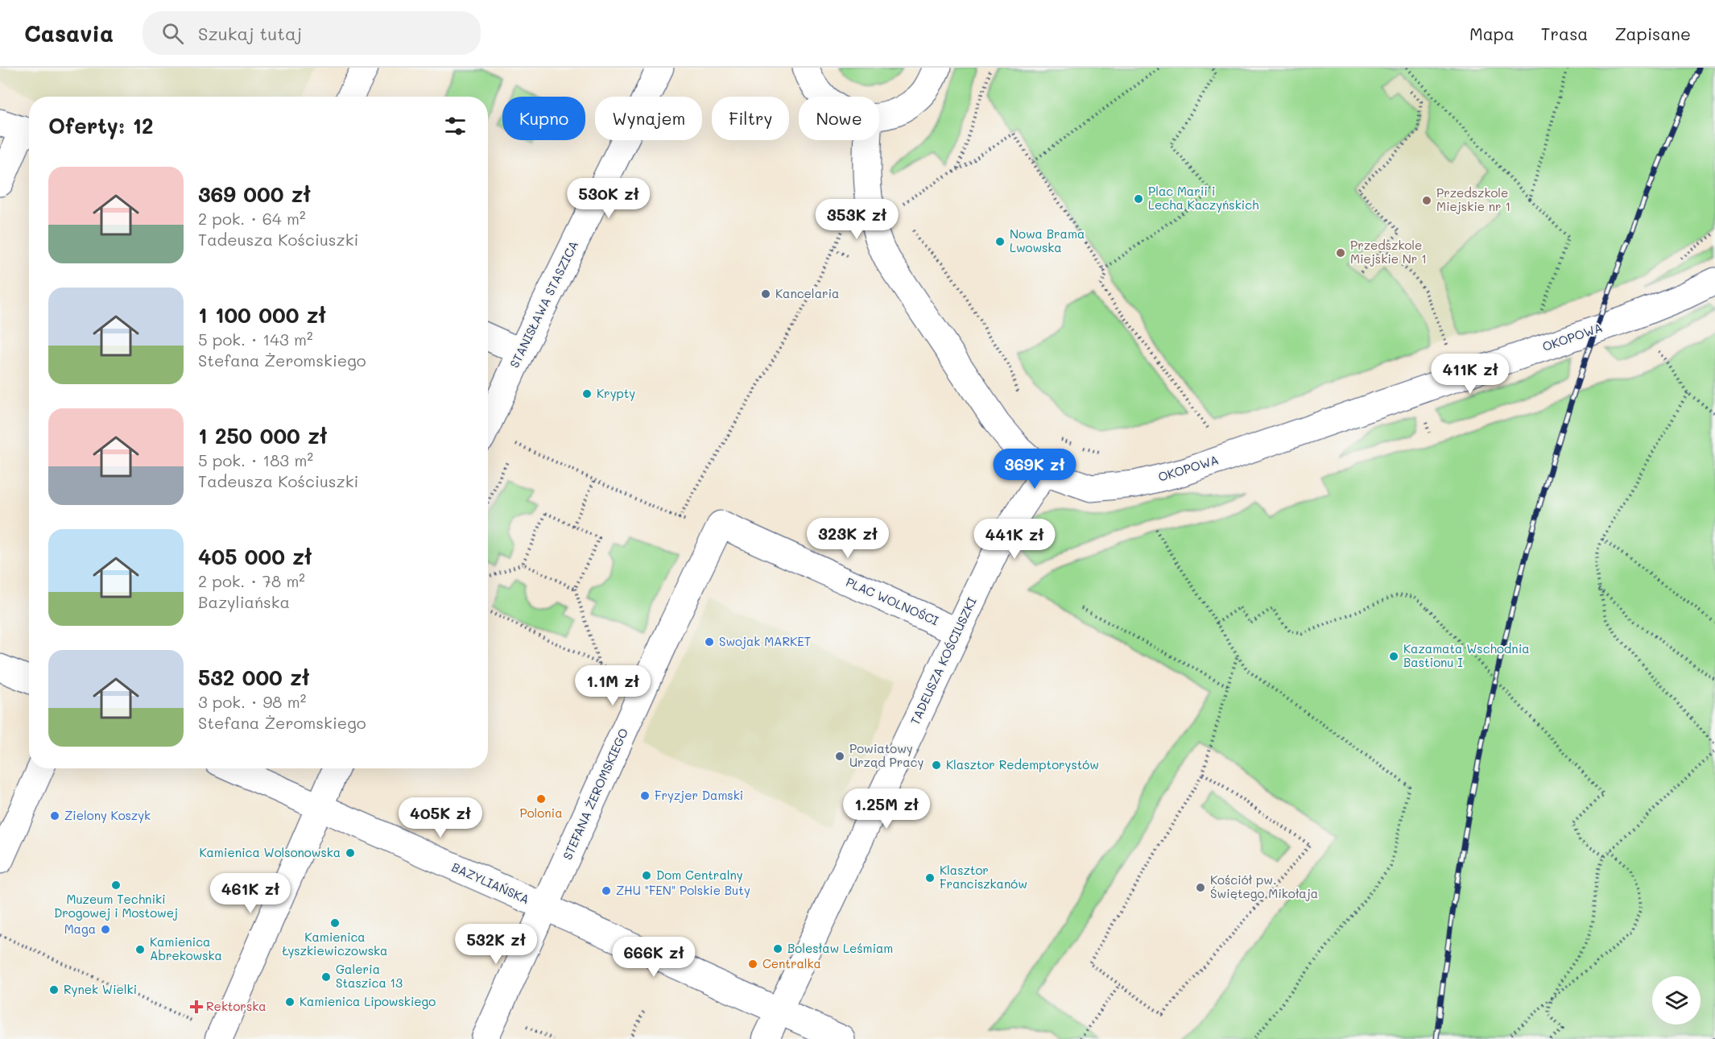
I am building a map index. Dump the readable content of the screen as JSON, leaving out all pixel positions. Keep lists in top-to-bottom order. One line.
{"streets":{"street":["STANISŁAWA STASZICA","OKOPOWA","PLAC WOLNOŚCI","TADEUSZA KOŚCIUSZKI","STEFANA ŻEROMSKIEGO","BAZYLIAŃSKA"]},"crossings":[["OKOPOWA","TADEUSZA KOŚCIUSZKI"],["PLAC WOLNOŚCI","TADEUSZA KOŚCIUSZKI"],["PLAC WOLNOŚCI","STEFANA ŻEROMSKIEGO"],["TADEUSZA KOŚCIUSZKI","BAZYLIAŃSKA"],["STEFANA ŻEROMSKIEGO","BAZYLIAŃSKA"]],"places":{"other":["Plac Marii i Lecha Kaczyńskich","Przedszkole Miejskie nr 1","Nowa Brama Lwowska","Przedszkole Miejskie Nr 1","Kancelaria","Krypty","Swojak MARKET","Kazamata Wschodnia Bastionu I","Powiatowy Urząd Pracy","Klasztor Redemptorystów","Fryzjer Damski","Polonia","Zielony Koszyk","Kamienica Wolsonowska","Dom Centralny","Klasztor Franciszkanów","Muzeum Techniki Drogowej i Mostowej","Kościół pw. Świętego Mikołaja","ZHU \"FEN\" Polskie Buty","Kamienica Łyszkiewiczowska","Maga","Bolesław Leśmiam","Kamienica Abrekowska","Centralka","Galeria Staszica 13","Rynek Wielki","Kamienica Lipowskiego"],"health":["Rektorska"]},"page":{"header":"Casavia","search":"Szukaj tutaj","nav":["Mapa","Trasa","Zapisane"],"chip":["Kupno","Wynajem","Filtry","Nowe"],"heading":"Oferty: 12","list":[{"name":"369 000 zł","note":"2 pok. · 64 m² · Tadeusza Kościuszki"},{"name":"1 100 000 zł","note":"5 pok. · 143 m² · Stefana Żeromskiego"},{"name":"1 250 000 zł","note":"5 pok. · 183 m² · Tadeusza Kościuszki"},{"name":"405 000 zł","note":"2 pok. · 78 m² · Bazyliańska"},{"name":"532 000 zł","note":"3 pok. · 98 m² · Stefana Żeromskiego"}],"price":["530K zł","353K zł","411K zł","369K zł","323K zł","441K zł","1.1M zł","1.25M zł","405K zł","461K zł","532K zł","666K zł"]}}
